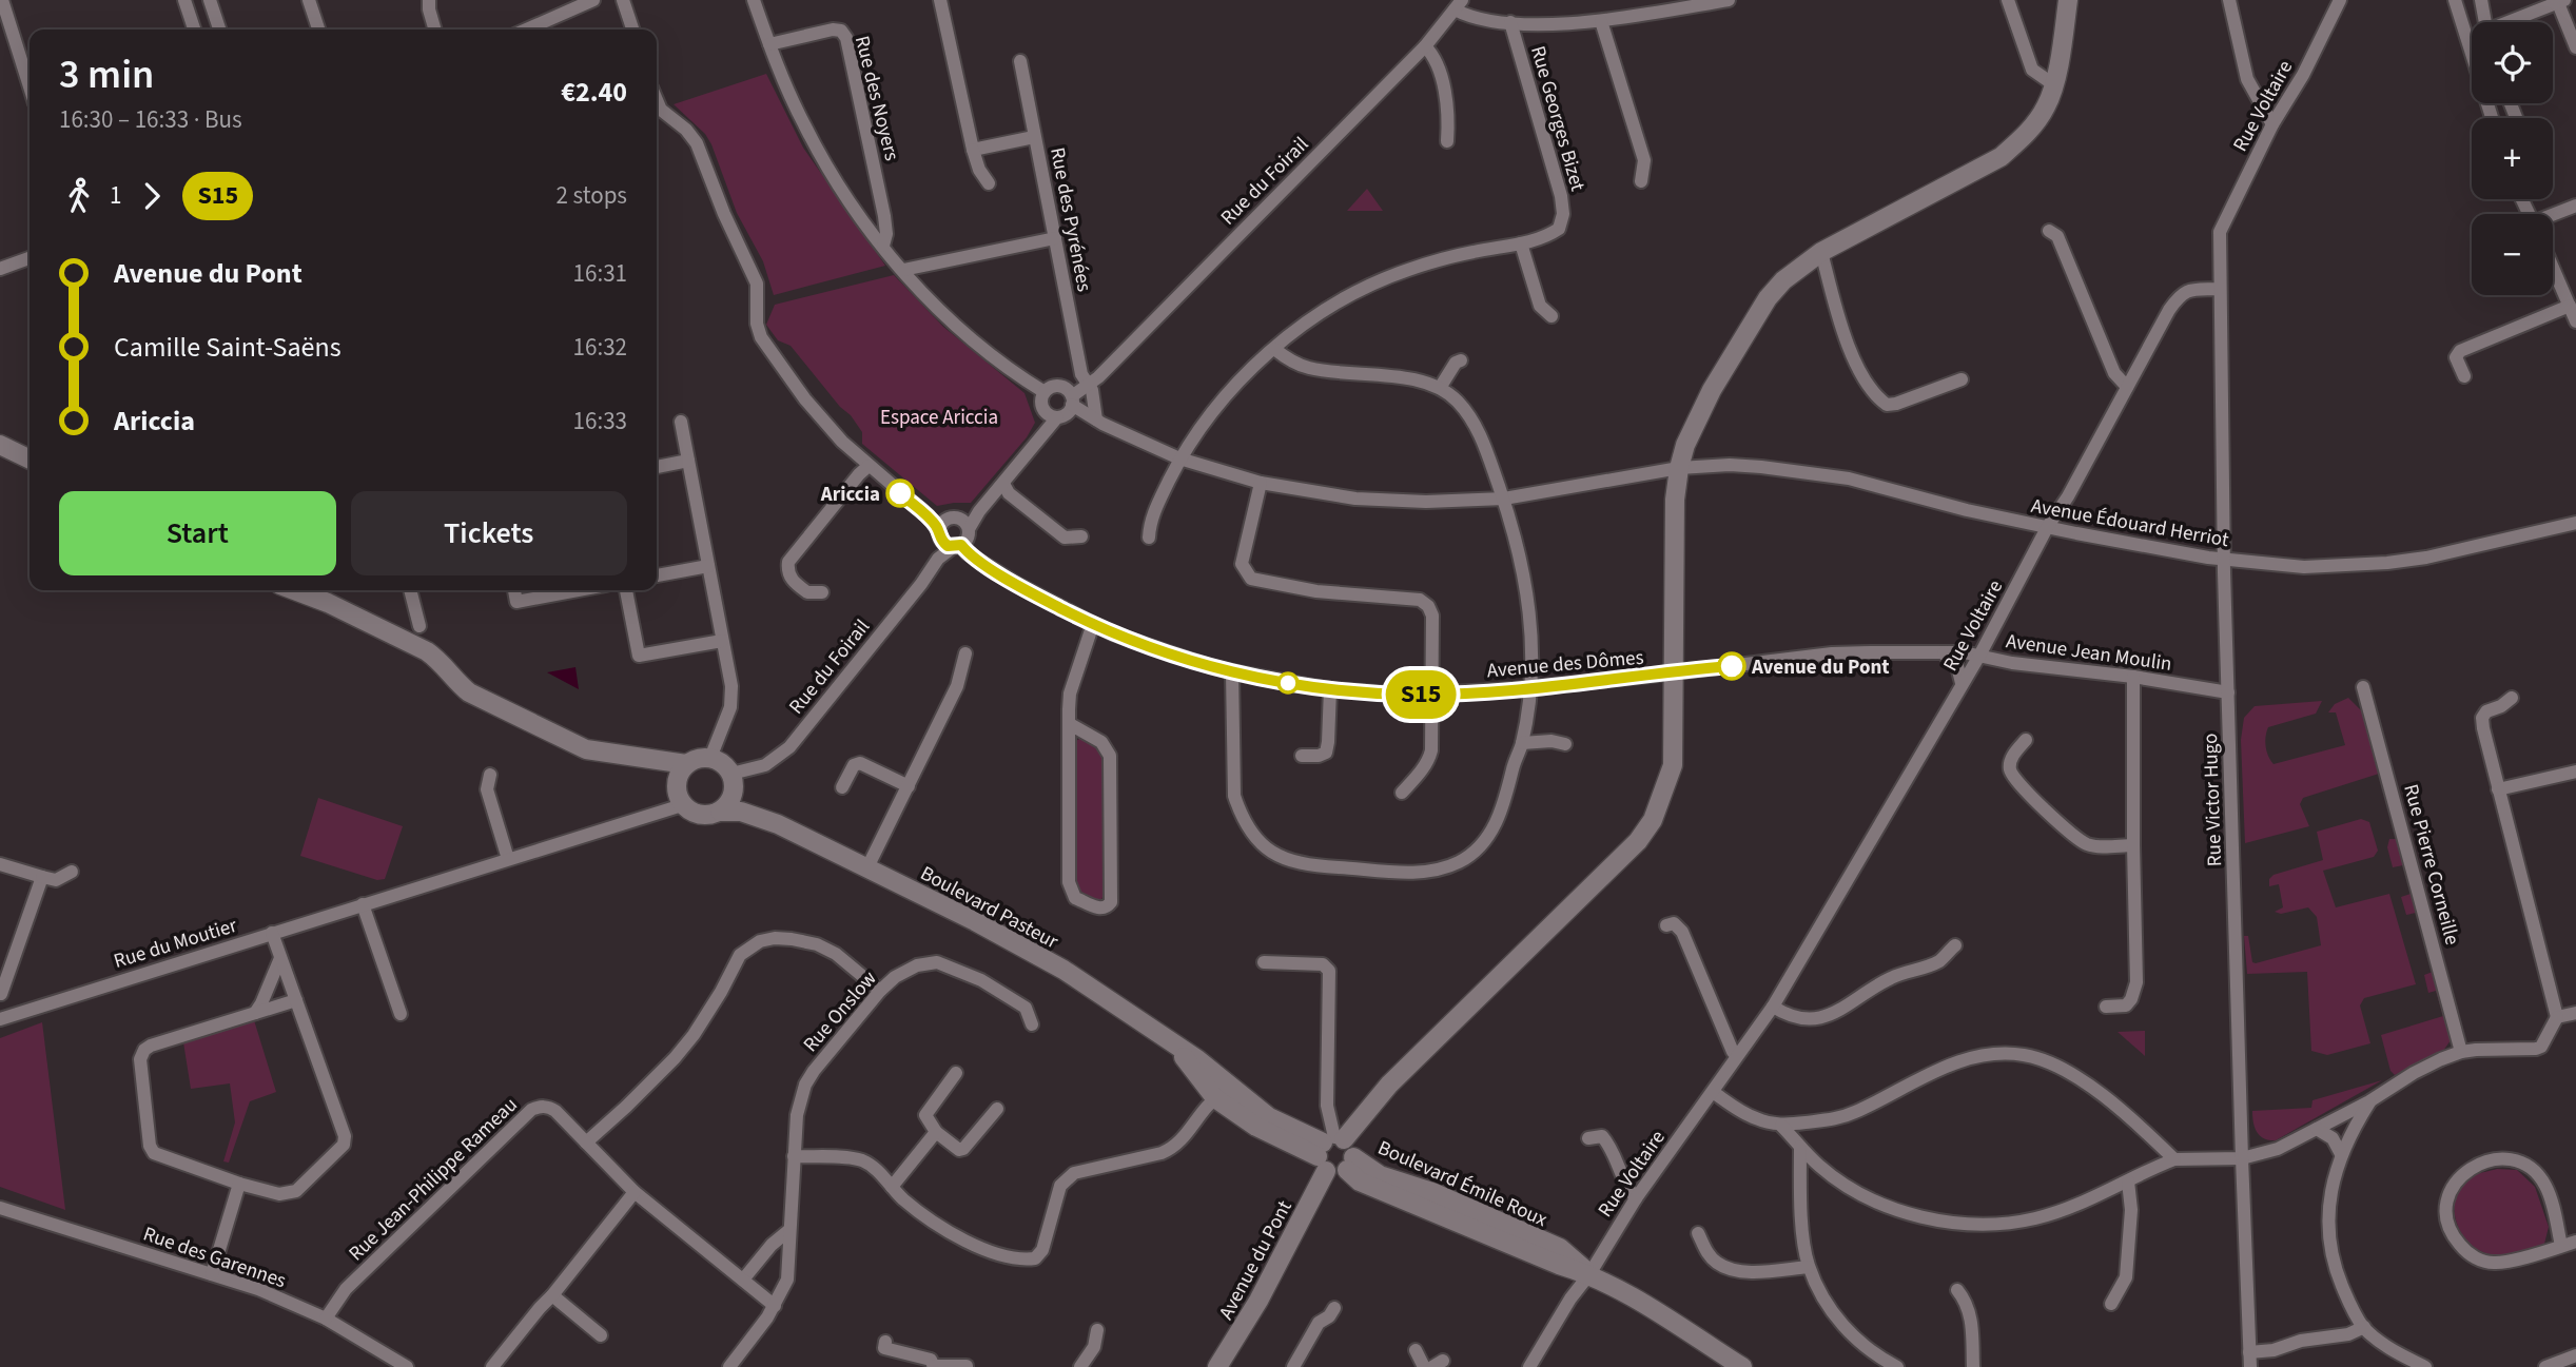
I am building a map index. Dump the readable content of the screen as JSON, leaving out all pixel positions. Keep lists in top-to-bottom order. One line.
{"streets":{"main road":["Boulevard Pasteur","Boulevard Émile Roux","Avenue du Pont"],"street":["Rue des Noyers","Rue Voltaire","Rue Georges Bizet","Rue du Foirail","Rue des Pyrénées","Avenue Édouard Herriot","Avenue Jean Moulin","Avenue des Dômes","Rue Victor Hugo","Rue Pierre Corneille","Rue du Moutier","Rue Onslow","Rue Jean-Philippe Rameau","Rue des Garennes"]},"crossings":[["Rue Voltaire","Avenue Édouard Herriot"],["Rue Voltaire","Avenue Jean Moulin"],["Rue Voltaire","Rue Victor Hugo"],["Rue Voltaire","Boulevard Émile Roux"],["Rue Georges Bizet","Avenue Édouard Herriot"],["Rue du Foirail","Rue des Pyrénées"],["Rue du Foirail","Avenue Édouard Herriot"],["Rue du Foirail","Avenue des Dômes"],["Rue du Foirail","Boulevard Pasteur"],["Rue du Foirail","Rue du Moutier"],["Rue des Pyrénées","Avenue Édouard Herriot"],["Avenue Édouard Herriot","Rue Victor Hugo"],["Avenue Édouard Herriot","Avenue du Pont"],["Avenue Jean Moulin","Avenue des Dômes"],["Avenue Jean Moulin","Rue Victor Hugo"],["Avenue Jean Moulin","Avenue du Pont"],["Avenue des Dômes","Avenue du Pont"],["Boulevard Pasteur","Rue du Moutier"],["Boulevard Pasteur","Avenue du Pont"],["Rue Jean-Philippe Rameau","Rue des Garennes"]],"parks":["Espace Ariccia"],"places":["Ariccia","Avenue du Pont"],"lines":["bus line S15"],"page":{"on_map":"S15","map_buttons":["+","−"],"heading":["3 min","16:30 – 16:33 · Bus","€2.40"],"legs":["1","S15","2 stops"],"list":[{"name":"Avenue du Pont","value":"16:31"},{"name":"Camille Saint-Saëns","value":"16:32"},{"name":"Ariccia","value":"16:33"}],"buttons":["Start","Tickets"]}}
